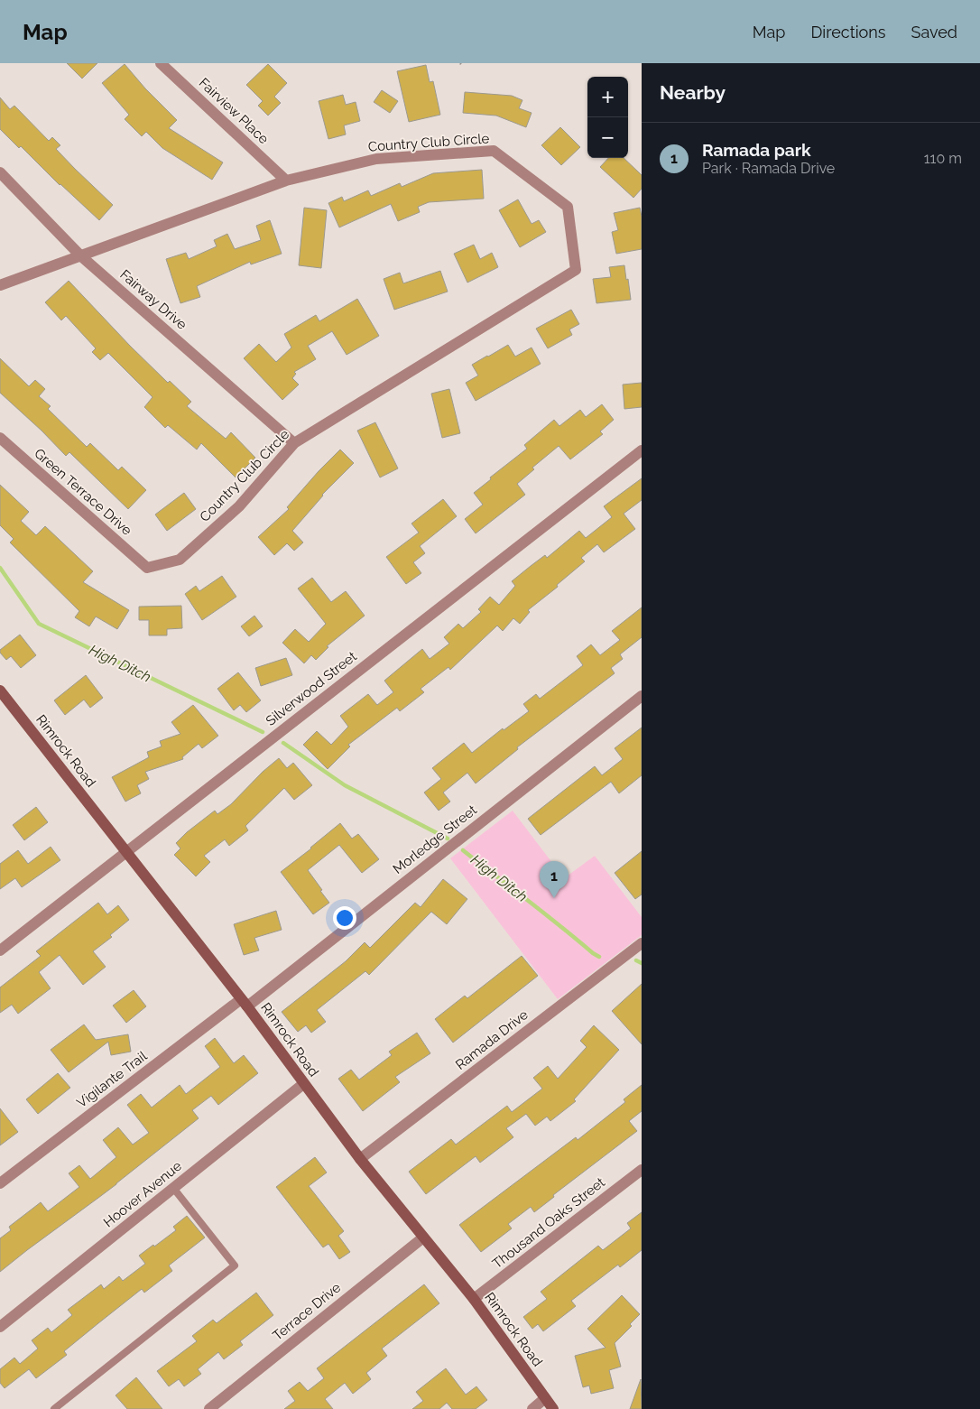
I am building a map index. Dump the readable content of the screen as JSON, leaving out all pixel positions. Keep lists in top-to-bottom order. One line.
{"streets":{"main road":["Rimrock Road"],"street":["Fairview Place","Country Club Circle","Fairway Drive","Green Terrace Drive","Silverwood Street","Morledge Street","Ramada Drive","Vigilante Trail","Hoover Avenue","Thousand Oaks Street","Terrace Drive"]},"crossings":[["Fairview Place","Country Club Circle"],["Country Club Circle","Fairway Drive"],["Country Club Circle","Green Terrace Drive"],["Silverwood Street","Rimrock Road"],["Rimrock Road","Morledge Street"],["Rimrock Road","Ramada Drive"],["Rimrock Road","Vigilante Trail"],["Rimrock Road","Hoover Avenue"],["Rimrock Road","Thousand Oaks Street"],["Rimrock Road","Terrace Drive"],["Morledge Street","Vigilante Trail"]],"water":["High Ditch"],"page":{"header":"Map","nav":["Map","Directions","Saved"],"heading":"Nearby","map_buttons":["+","−"],"list":[{"mark":"1","name":"Ramada park","note":"Park · Ramada Drive","value":"110 m"}],"pins":"1"}}
